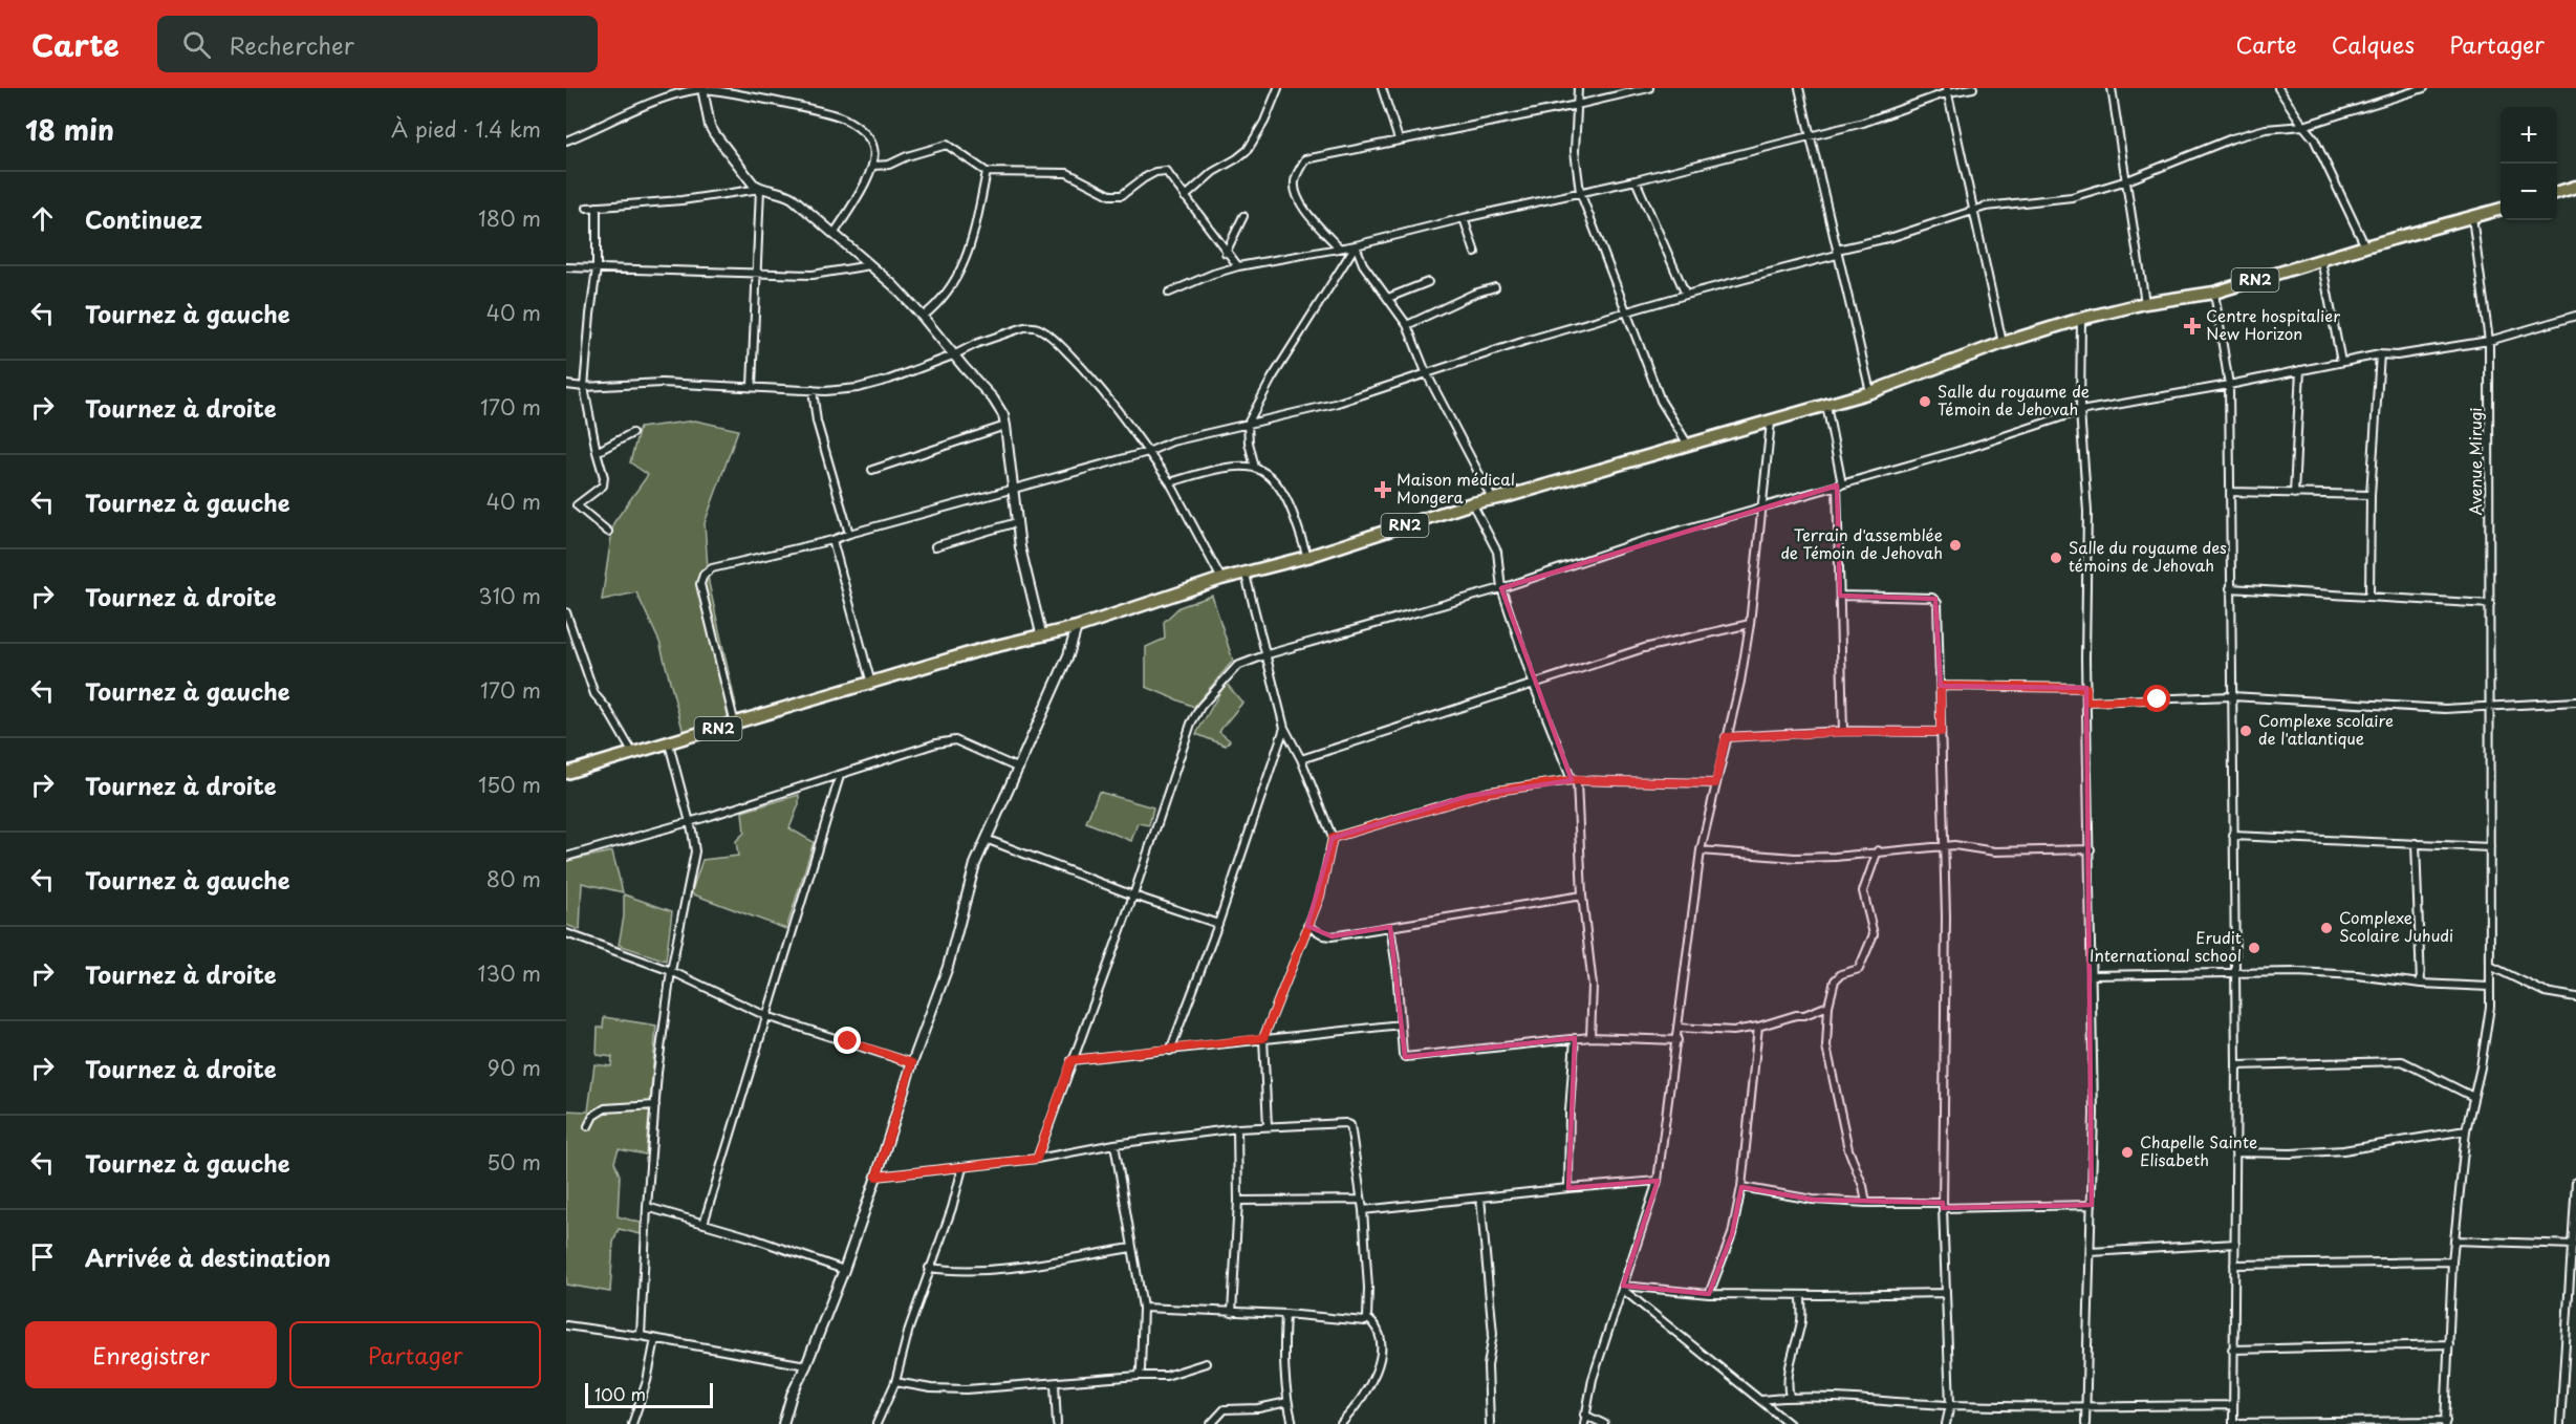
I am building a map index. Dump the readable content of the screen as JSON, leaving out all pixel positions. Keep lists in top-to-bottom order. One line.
{"streets":{"highway":["RN2"],"street":["Avenue Mirugi"]},"crossings":[["RN2","Avenue Mirugi"]],"places":{"health":["Centre hospitalier New Horizon","Maison médical Mongera"],"other":["Salle du royaume de Témoin de Jehovah","Terrain d'assemblée de Témoin de Jehovah","Salle du royaume des témoins de Jehovah","Complexe scolaire de l'atlantique","Complexe Scolaire Juhudi","Erudit International school","Chapelle Sainte Elisabeth"]},"scale_bar":"100 m","page":{"header":"Carte","search":"Rechercher","nav":["Carte","Calques","Partager"],"heading":["18 min","À pied · 1.4 km"],"map_buttons":["+","−"],"list":[["Continuez","180 m"],["Tournez à gauche","40 m"],["Tournez à droite","170 m"],["Tournez à gauche","40 m"],["Tournez à droite","310 m"],["Tournez à gauche","170 m"],["Tournez à droite","150 m"],["Tournez à gauche","80 m"],["Tournez à droite","130 m"],["Tournez à droite","90 m"],["Tournez à gauche","50 m"],"Arrivée à destination"],"buttons":["Enregistrer","Partager"],"scale":"100 m"}}
